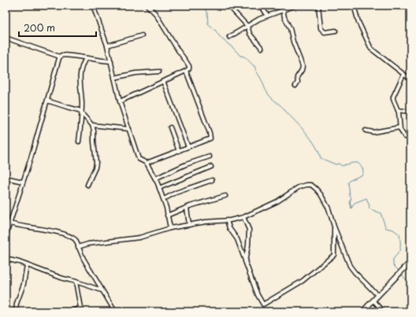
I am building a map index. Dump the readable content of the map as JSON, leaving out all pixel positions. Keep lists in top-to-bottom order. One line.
{"scale_bar":"200 m"}
